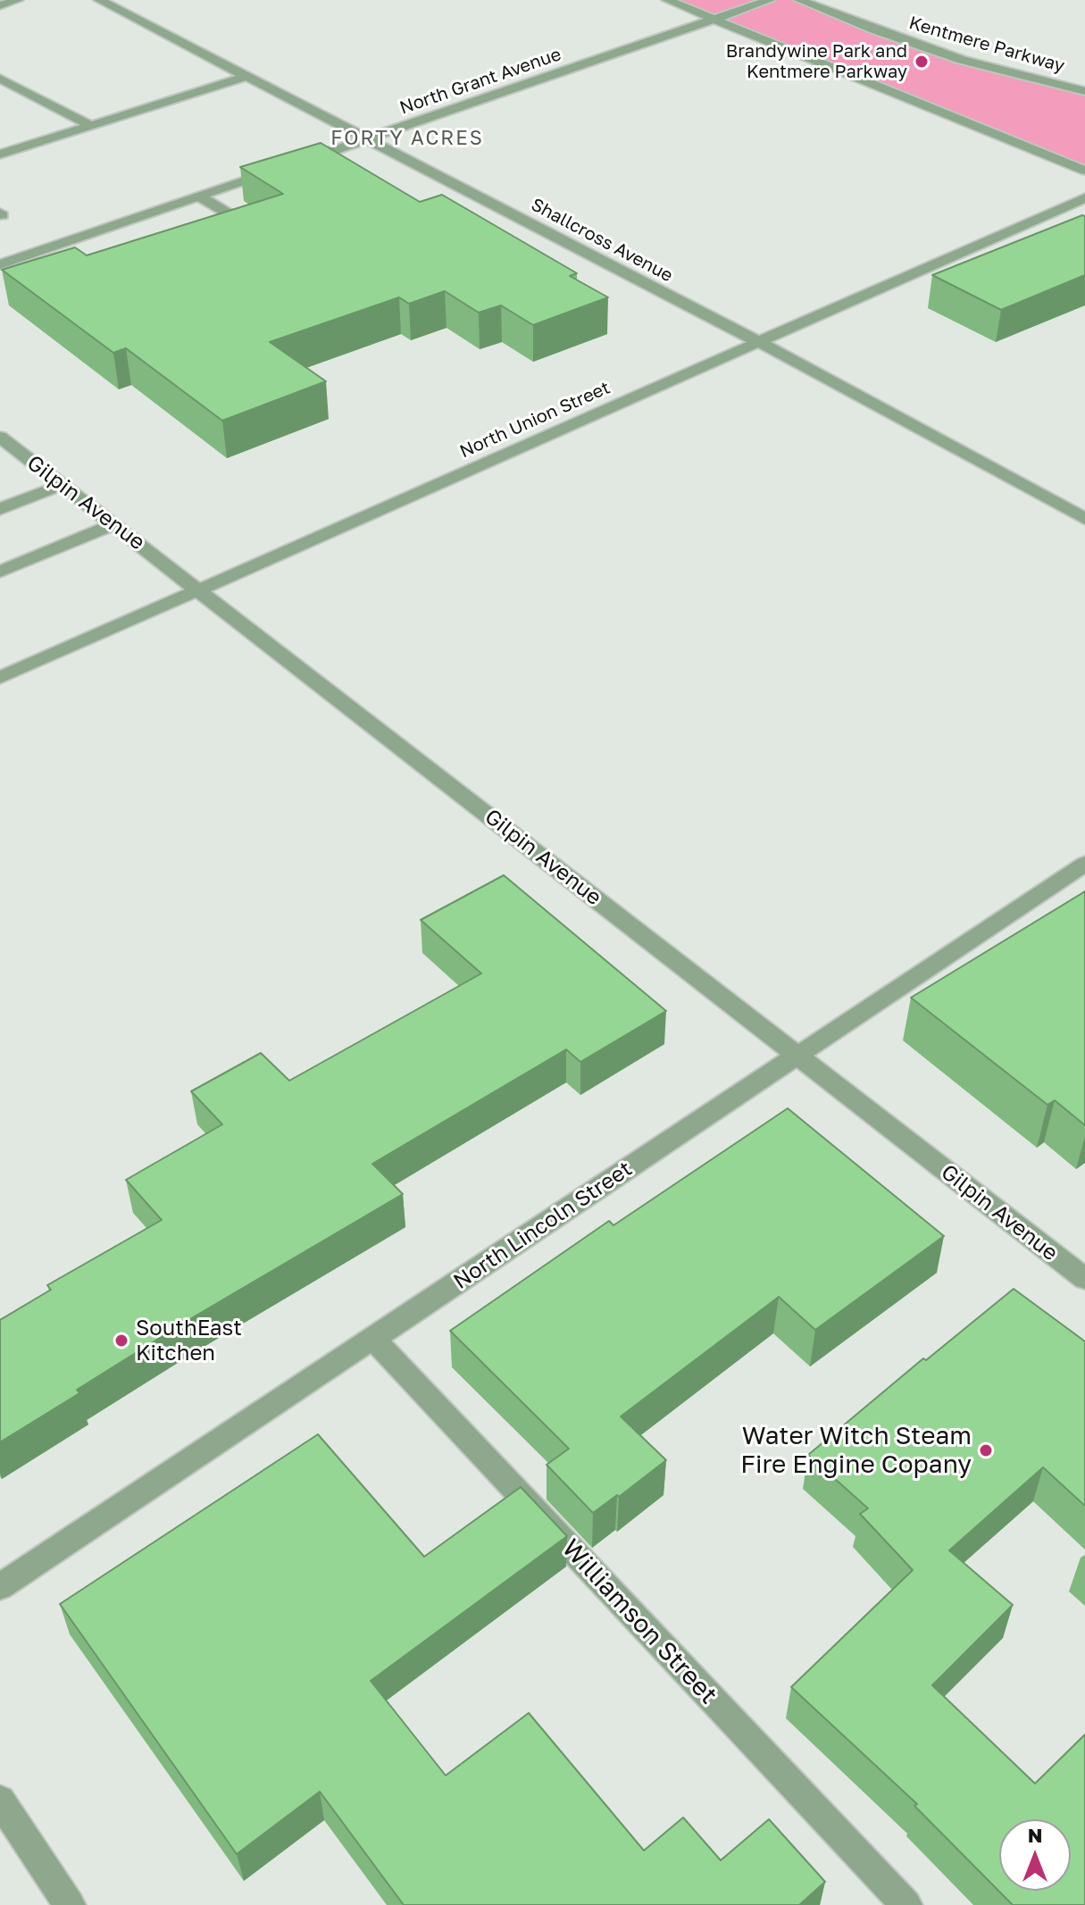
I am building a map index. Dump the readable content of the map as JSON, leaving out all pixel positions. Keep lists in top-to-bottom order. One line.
{"streets":{"street":["Kentmere Parkway","North Grant Avenue","Shallcross Avenue","North Union Street","Gilpin Avenue","North Lincoln Street","Williamson Street"]},"crossings":[["North Grant Avenue","Shallcross Avenue"],["Shallcross Avenue","North Union Street"],["North Union Street","Gilpin Avenue"],["Gilpin Avenue","North Lincoln Street"],["North Lincoln Street","Williamson Street"]],"districts":["FORTY ACRES"],"places":["Brandywine Park and Kentmere Parkway","SouthEast Kitchen","Water Witch Steam Fire Engine Copany"],"north":"top"}
